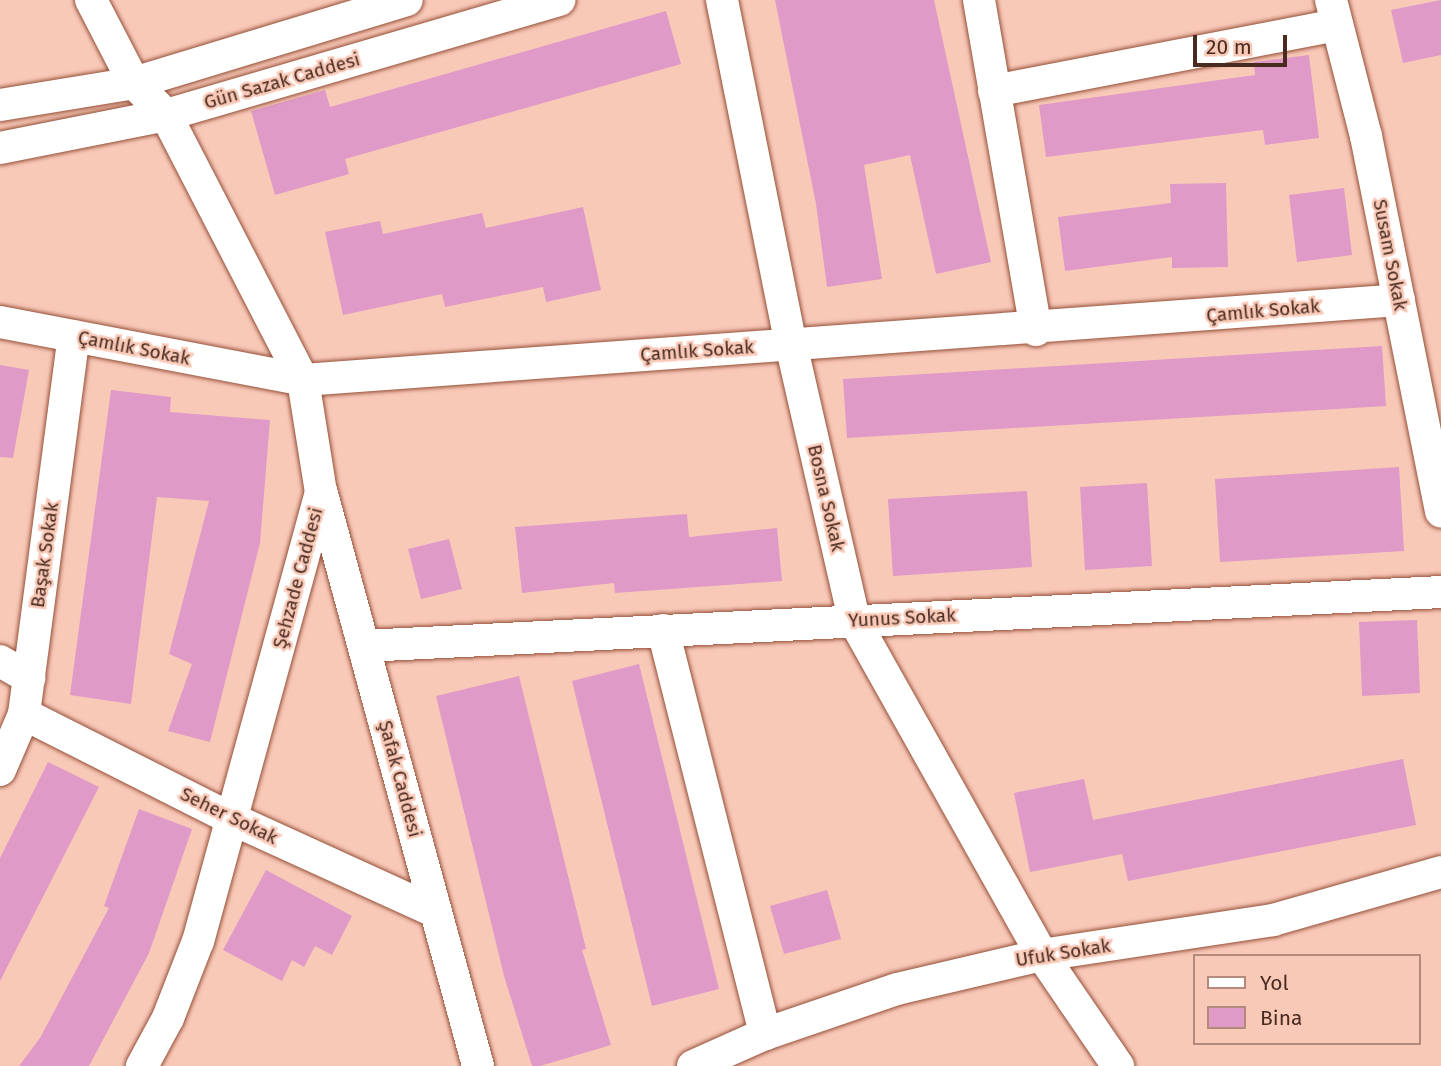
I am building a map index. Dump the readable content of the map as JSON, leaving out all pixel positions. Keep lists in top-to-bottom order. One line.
{"streets":{"street":["Gün Sazak Caddesi","Susam Sokak","Çamlık Sokak","Bosna Sokak","Başak Sokak","Şehzade Caddesi","Yunus Sokak","Şafak Caddesi","Seher Sokak","Ufuk Sokak"]},"crossings":[["Gün Sazak Caddesi","Şehzade Caddesi"],["Susam Sokak","Çamlık Sokak"],["Çamlık Sokak","Bosna Sokak"],["Çamlık Sokak","Başak Sokak"],["Çamlık Sokak","Şehzade Caddesi"],["Bosna Sokak","Yunus Sokak"],["Bosna Sokak","Ufuk Sokak"],["Başak Sokak","Seher Sokak"],["Şehzade Caddesi","Şafak Caddesi"],["Şehzade Caddesi","Seher Sokak"],["Yunus Sokak","Şafak Caddesi"],["Şafak Caddesi","Seher Sokak"]],"legend":["Yol","Bina"],"scale_bar":"20 m"}
